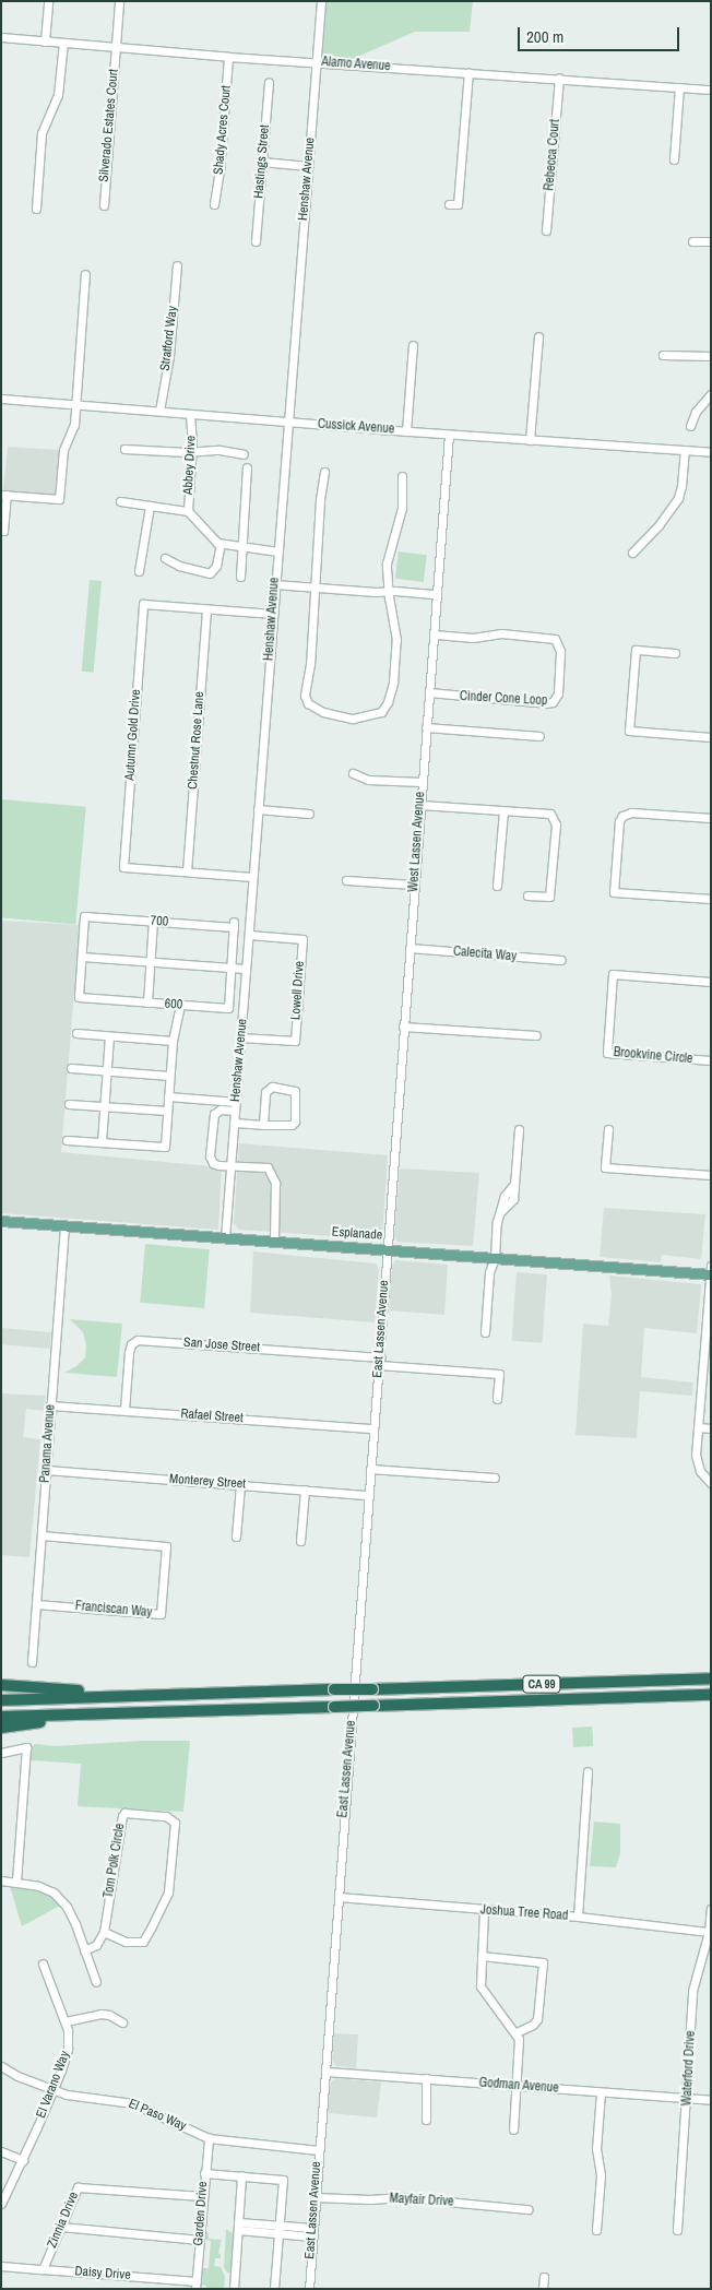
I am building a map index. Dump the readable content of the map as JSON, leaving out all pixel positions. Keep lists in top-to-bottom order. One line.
{"streets":{"highway":["CA 99"],"main road":["Esplanade"],"street":["Alamo Avenue","Silverado Estates Court","Shady Acres Court","Rebecca Court","Hastings Street","Henshaw Avenue","Stratford Way","Cussick Avenue","Abbey Drive","Cinder Cone Loop","Autumn Gold Drive","Chestnut Rose Lane","West Lassen Avenue","700","Calecita Way","Lowell Drive","600","Brookvine Circle","East Lassen Avenue","San Jose Street","Rafael Street","Panama Avenue","Monterey Street","Franciscan Way","Tom Polk Circle","Joshua Tree Road","Waterford Drive","El Varano Way","Godman Avenue","El Paso Way","Mayfair Drive","Garden Drive","Zinnia Drive","Daisy Drive"]},"crossings":[["Alamo Avenue","Silverado Estates Court"],["Alamo Avenue","Shady Acres Court"],["Alamo Avenue","Rebecca Court"],["Alamo Avenue","Henshaw Avenue"],["Henshaw Avenue","Cussick Avenue"],["Henshaw Avenue","Autumn Gold Drive"],["Henshaw Avenue","Lowell Drive"],["Henshaw Avenue","Esplanade"],["Stratford Way","Cussick Avenue"],["Cussick Avenue","Abbey Drive"],["Cussick Avenue","West Lassen Avenue"],["Cinder Cone Loop","West Lassen Avenue"],["Autumn Gold Drive","Chestnut Rose Lane"],["West Lassen Avenue","Calecita Way"],["West Lassen Avenue","Esplanade"],["West Lassen Avenue","East Lassen Avenue"],["700","600"],["Esplanade","East Lassen Avenue"],["Esplanade","Panama Avenue"],["East Lassen Avenue","San Jose Street"],["East Lassen Avenue","Rafael Street"],["East Lassen Avenue","Monterey Street"],["East Lassen Avenue","Joshua Tree Road"],["East Lassen Avenue","Godman Avenue"],["East Lassen Avenue","El Paso Way"],["East Lassen Avenue","Mayfair Drive"],["San Jose Street","Rafael Street"],["Rafael Street","Panama Avenue"],["Panama Avenue","Monterey Street"],["Panama Avenue","Franciscan Way"],["Joshua Tree Road","Waterford Drive"],["Waterford Drive","Godman Avenue"],["El Varano Way","El Paso Way"],["El Paso Way","Garden Drive"],["Garden Drive","Zinnia Drive"],["Garden Drive","Daisy Drive"],["Zinnia Drive","Daisy Drive"]],"scale_bar":"200 m"}
